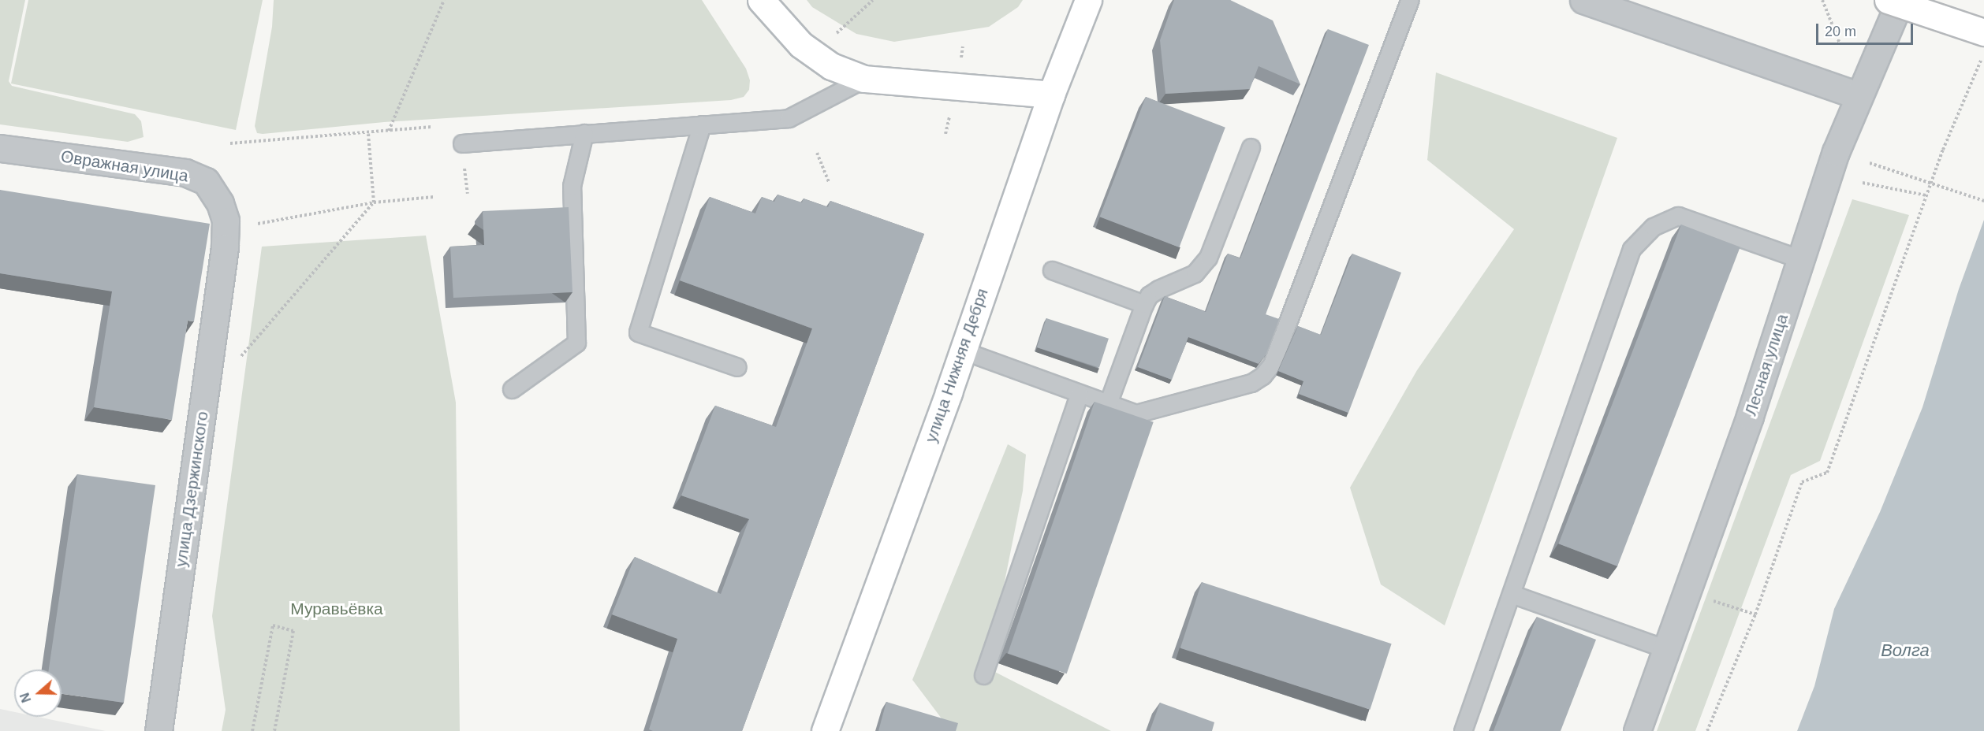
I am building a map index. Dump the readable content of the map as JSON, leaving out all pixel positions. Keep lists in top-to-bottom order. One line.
{"streets":{"main road":["улица Нижняя Дебря"],"street":["Овражная улица","Лесная улица","улица Дзержинского"]},"crossings":[["Овражная улица","улица Дзержинского"]],"water":["Волга"],"parks":["Муравьёвка"],"scale_bar":"20 m","north":"left"}
